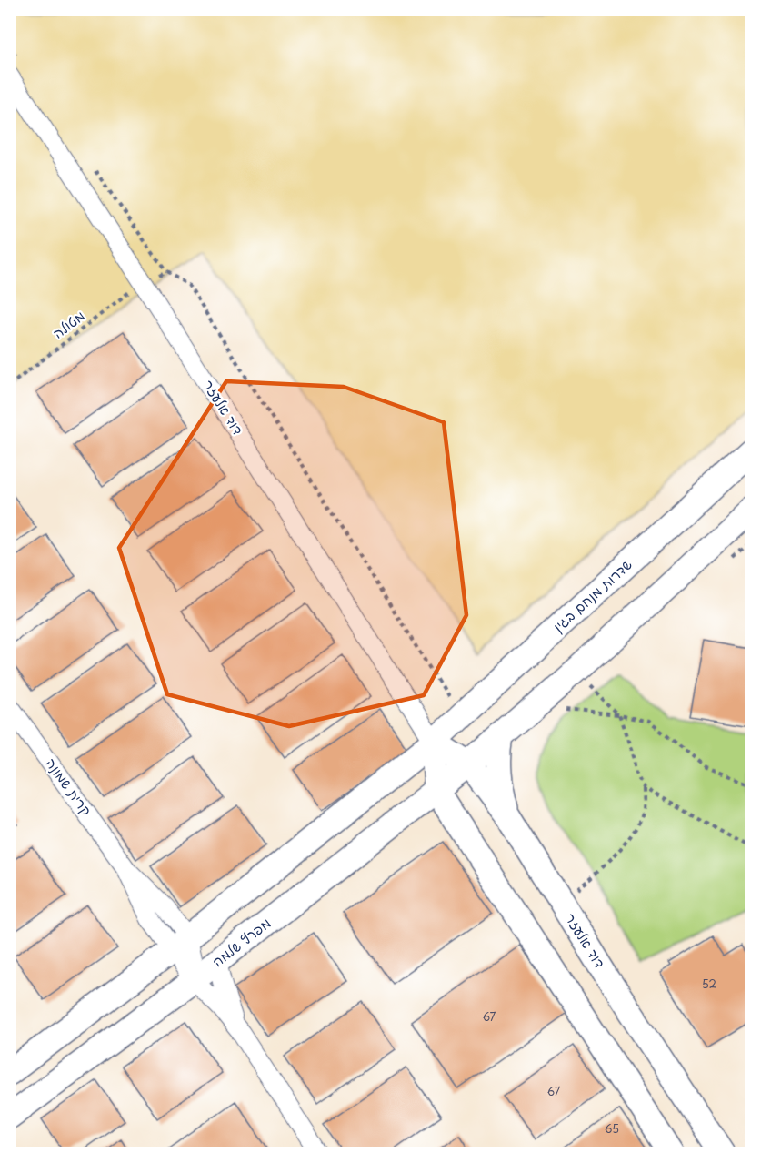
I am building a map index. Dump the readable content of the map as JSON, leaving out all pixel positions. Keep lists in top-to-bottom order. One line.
{"streets":{"street":["דוד אלעזר","שדרות מנחם בגין","קרית שמונה","מפרץ שלמה"],"path":["מטולה"]},"crossings":[["מטולה","דוד אלעזר"],["מטולה","שדרות מנחם בגין"],["דוד אלעזר","שדרות מנחם בגין"],["דוד אלעזר","מפרץ שלמה"],["קרית שמונה","מפרץ שלמה"]],"house_numbers":["52","67","67","65"]}
